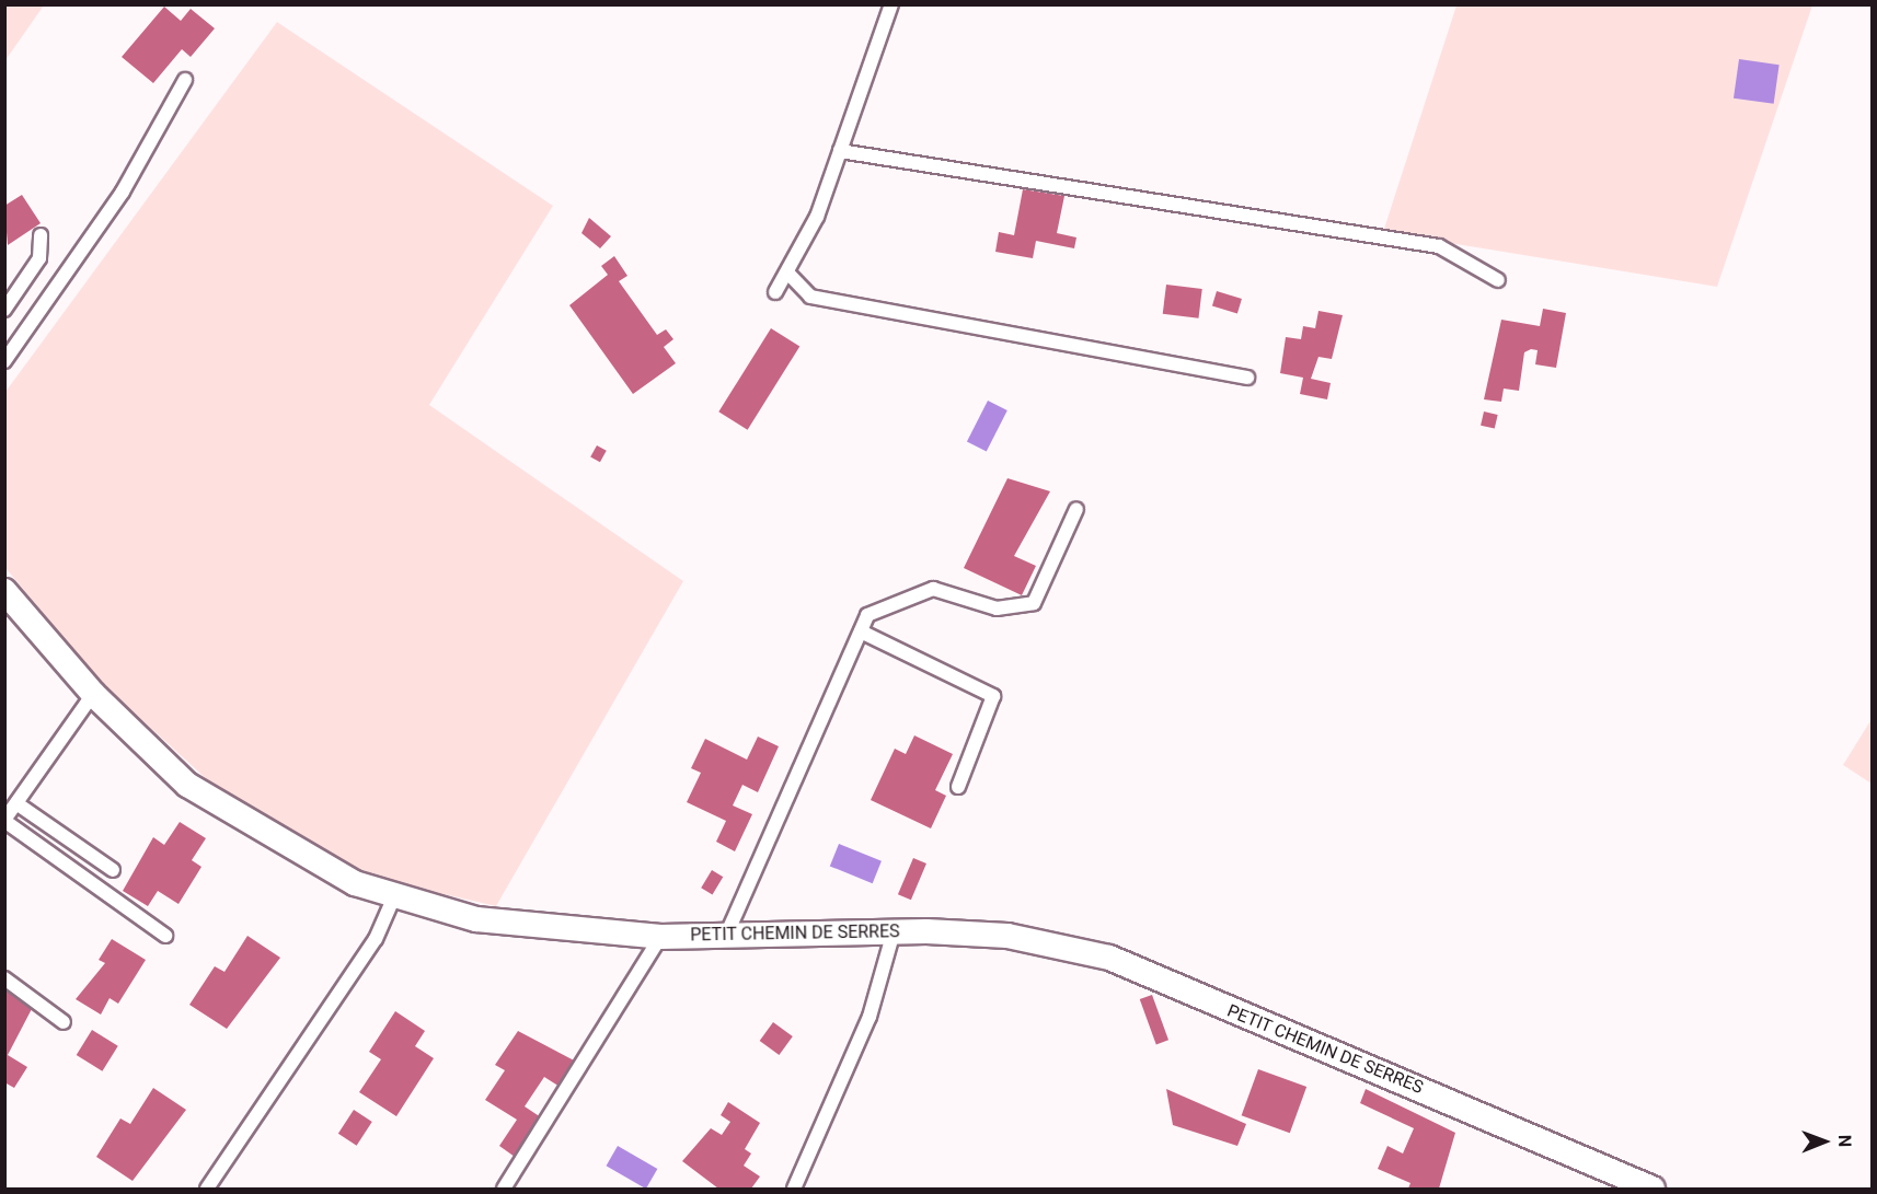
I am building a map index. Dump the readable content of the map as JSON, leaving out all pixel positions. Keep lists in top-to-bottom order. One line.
{"streets":{"street":["PETIT CHEMIN DE SERRES"]},"north":"right"}
